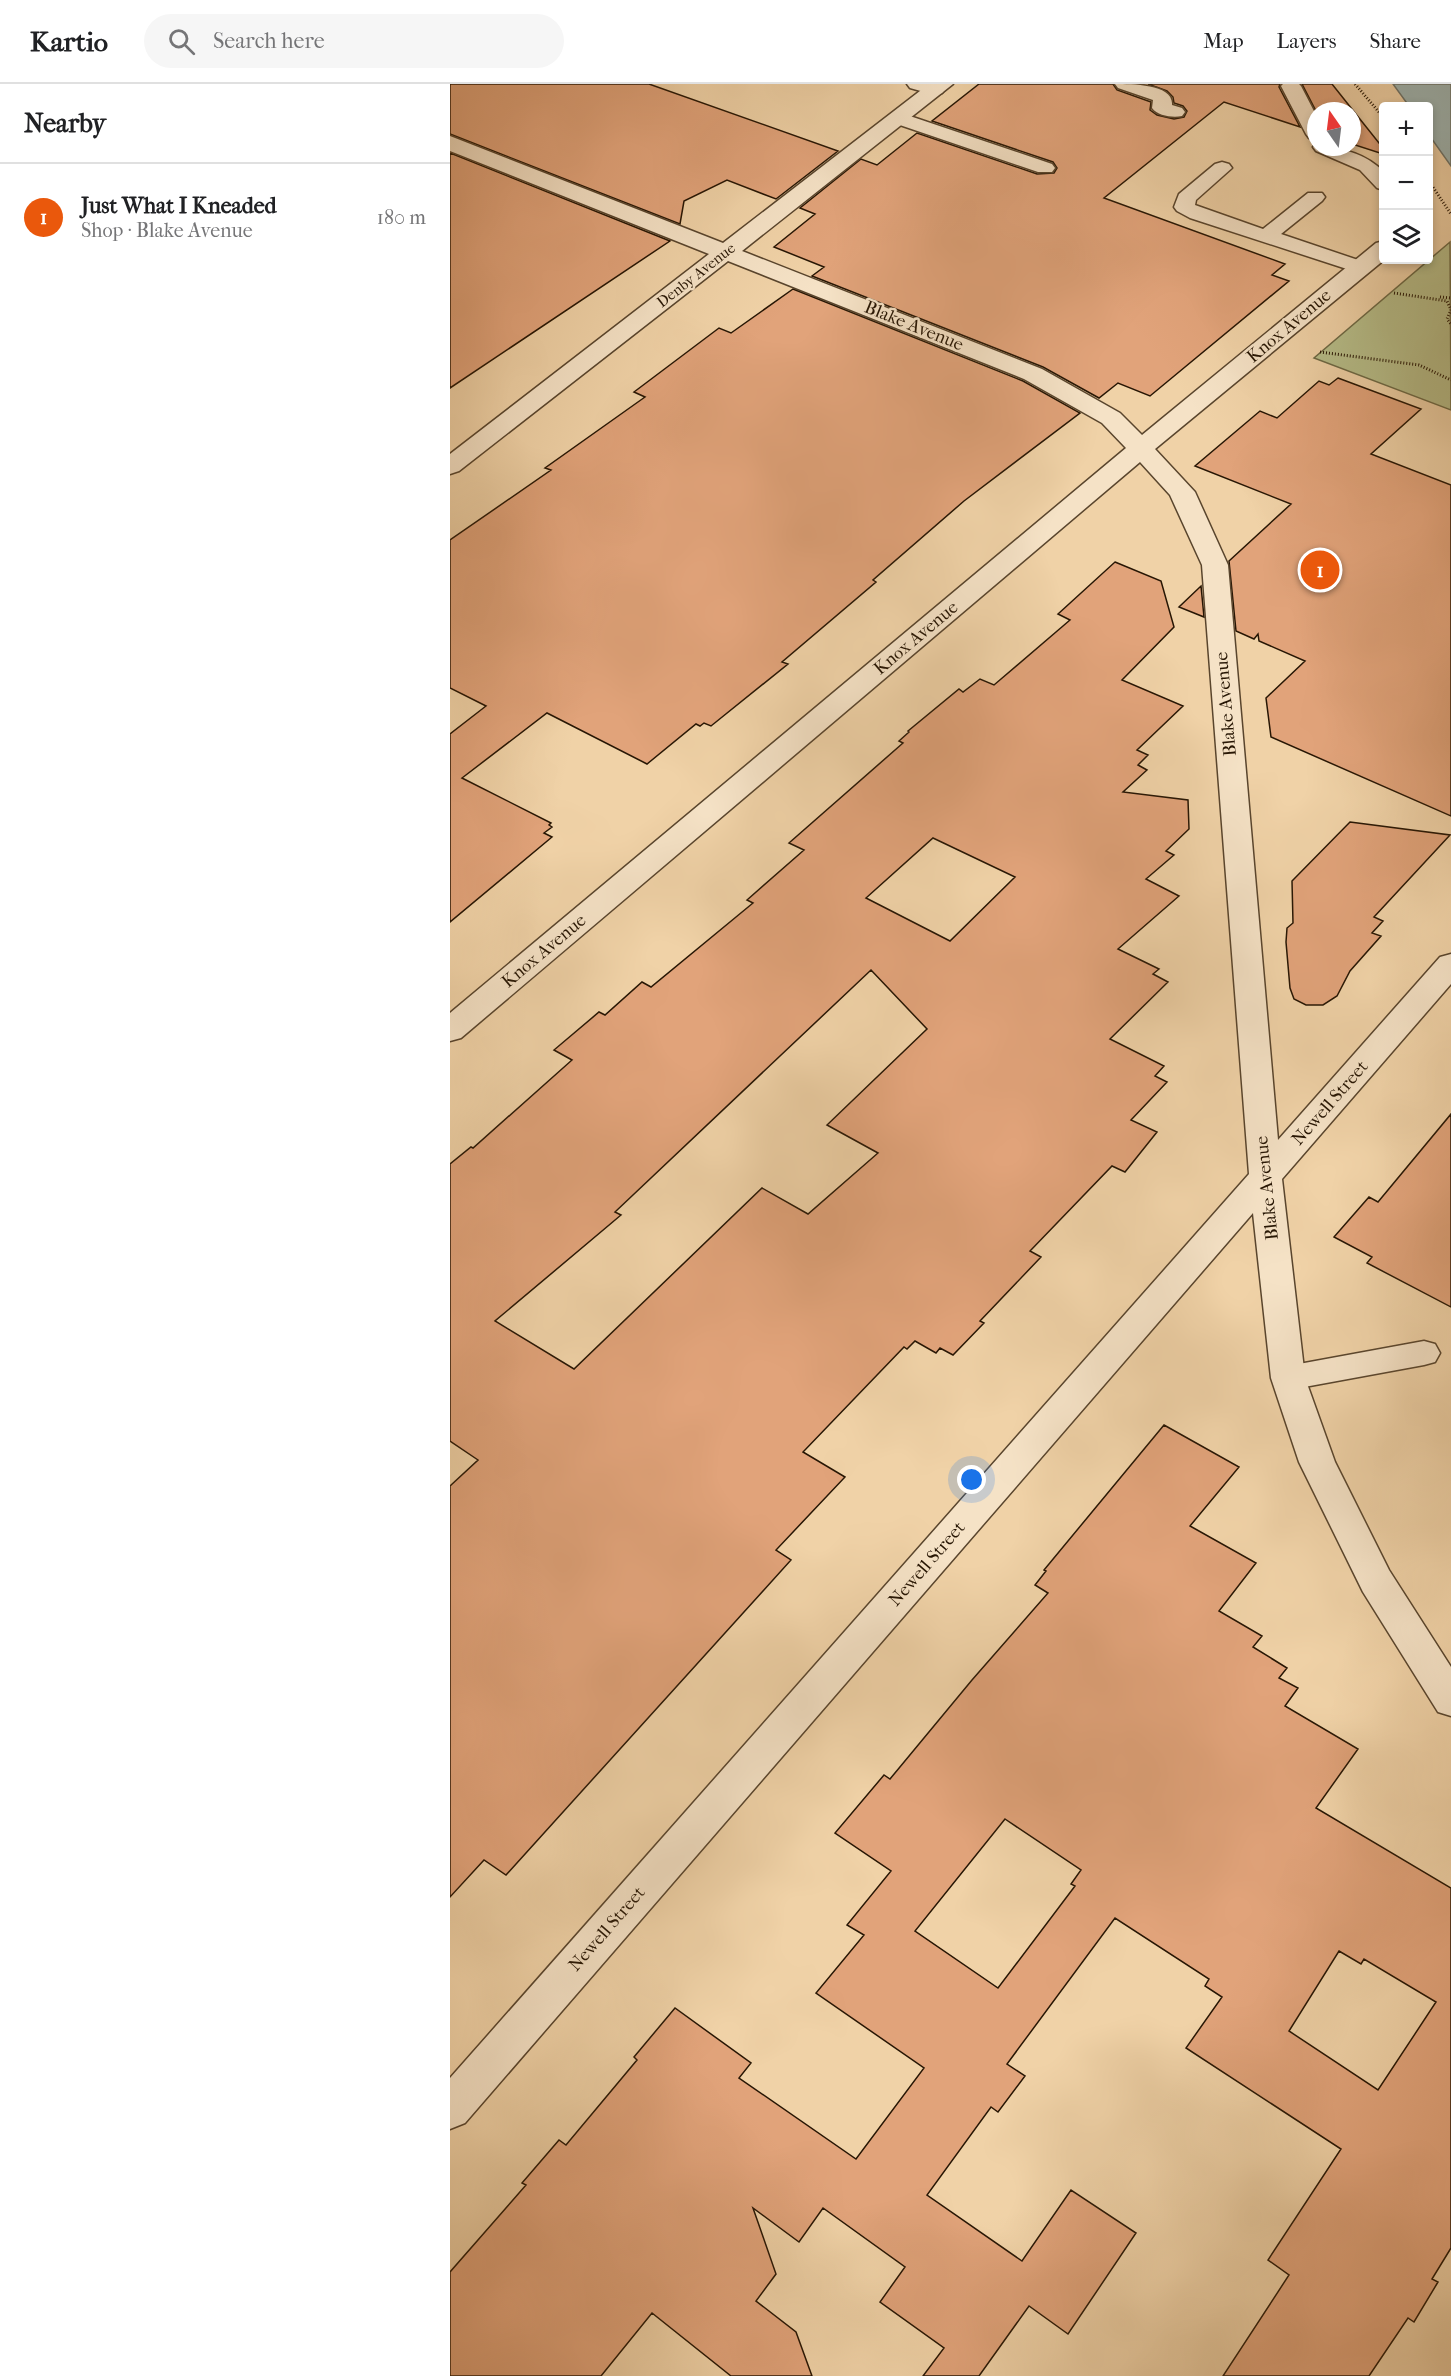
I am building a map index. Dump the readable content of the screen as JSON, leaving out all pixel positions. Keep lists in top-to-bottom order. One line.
{"streets":{"street":["Denby Avenue","Blake Avenue","Knox Avenue","Newell Street"]},"crossings":[["Denby Avenue","Blake Avenue"],["Blake Avenue","Knox Avenue"],["Blake Avenue","Newell Street"]],"north":"top","page":{"header":"Kartio","search":"Search here","nav":["Map","Layers","Share"],"heading":"Nearby","map_buttons":["+","−"],"list":[{"mark":"1","name":"Just What I Kneaded","note":"Shop · Blake Avenue","value":"180 m"}],"pins":"1"}}
